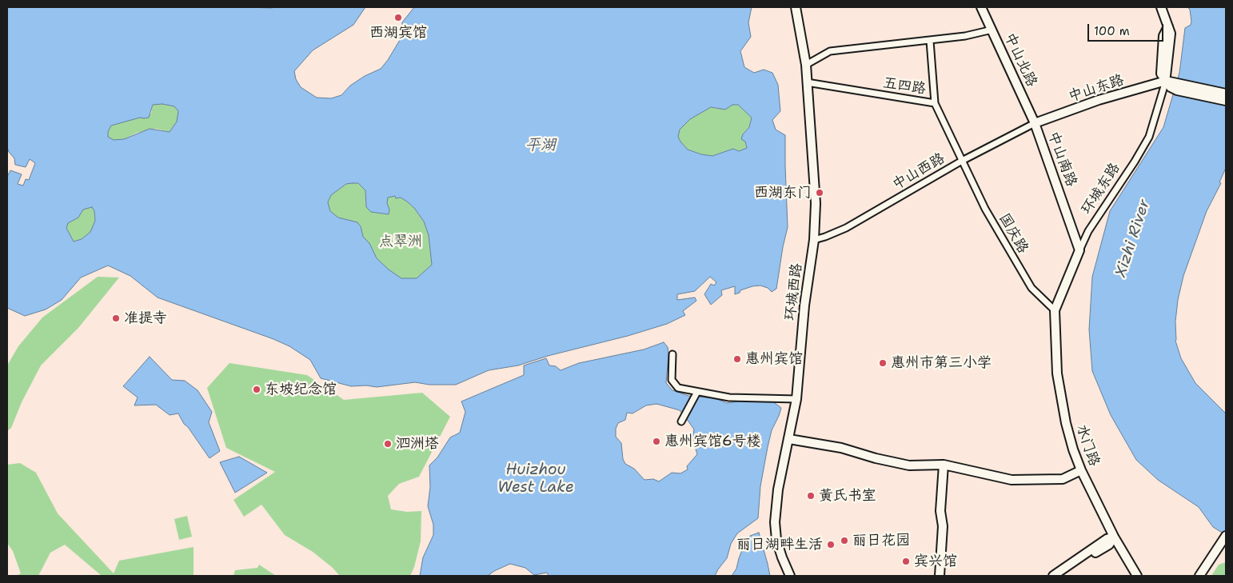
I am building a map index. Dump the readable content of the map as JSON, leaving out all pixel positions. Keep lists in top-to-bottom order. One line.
{"streets":{"street":["中山北路","五四路","中山东路","中山南路","中山西路","环城东路","国庆路","环城西路","水门路"]},"crossings":[["中山北路","中山东路"],["中山北路","中山南路"],["中山北路","中山西路"],["五四路","中山西路"],["五四路","国庆路"],["五四路","环城西路"],["中山东路","中山南路"],["中山东路","中山西路"],["中山东路","环城东路"],["中山南路","中山西路"],["中山南路","环城东路"],["中山西路","国庆路"],["中山西路","环城西路"],["环城东路","国庆路"],["环城东路","水门路"],["国庆路","水门路"]],"water":["平湖","Xizhi River","Huizhou West Lake"],"parks":["点翠洲"],"places":["西湖宾馆","西湖东门","准提寺","惠州宾馆","惠州市第三小学","东坡纪念馆","惠州宾馆6号楼","泗洲塔","黄氏书室","丽日花园","丽日湖畔生活","宾兴馆"],"scale_bar":"100 m"}
